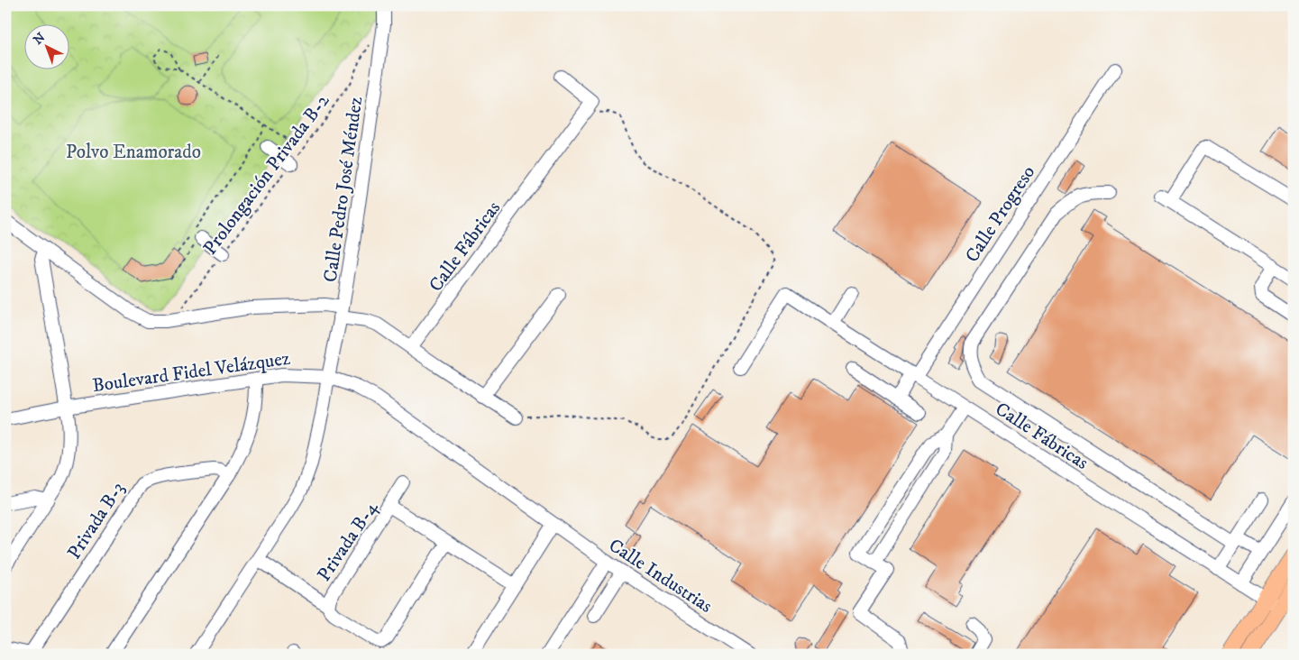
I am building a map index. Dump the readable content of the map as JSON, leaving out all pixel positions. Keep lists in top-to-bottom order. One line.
{"streets":{"street":["Calle Pedro José Méndez","Calle Progreso","Calle Fábricas","Boulevard Fidel Velázquez","Privada B-3","Privada B-4","Calle Industrias"],"path":["Prolongación Privada B-2"]},"crossings":[["Prolongación Privada B-2","Calle Pedro José Méndez"],["Calle Pedro José Méndez","Boulevard Fidel Velázquez"],["Calle Progreso","Calle Fábricas"],["Boulevard Fidel Velázquez","Calle Industrias"]],"parks":["Polvo Enamorado"],"north":"top left"}
